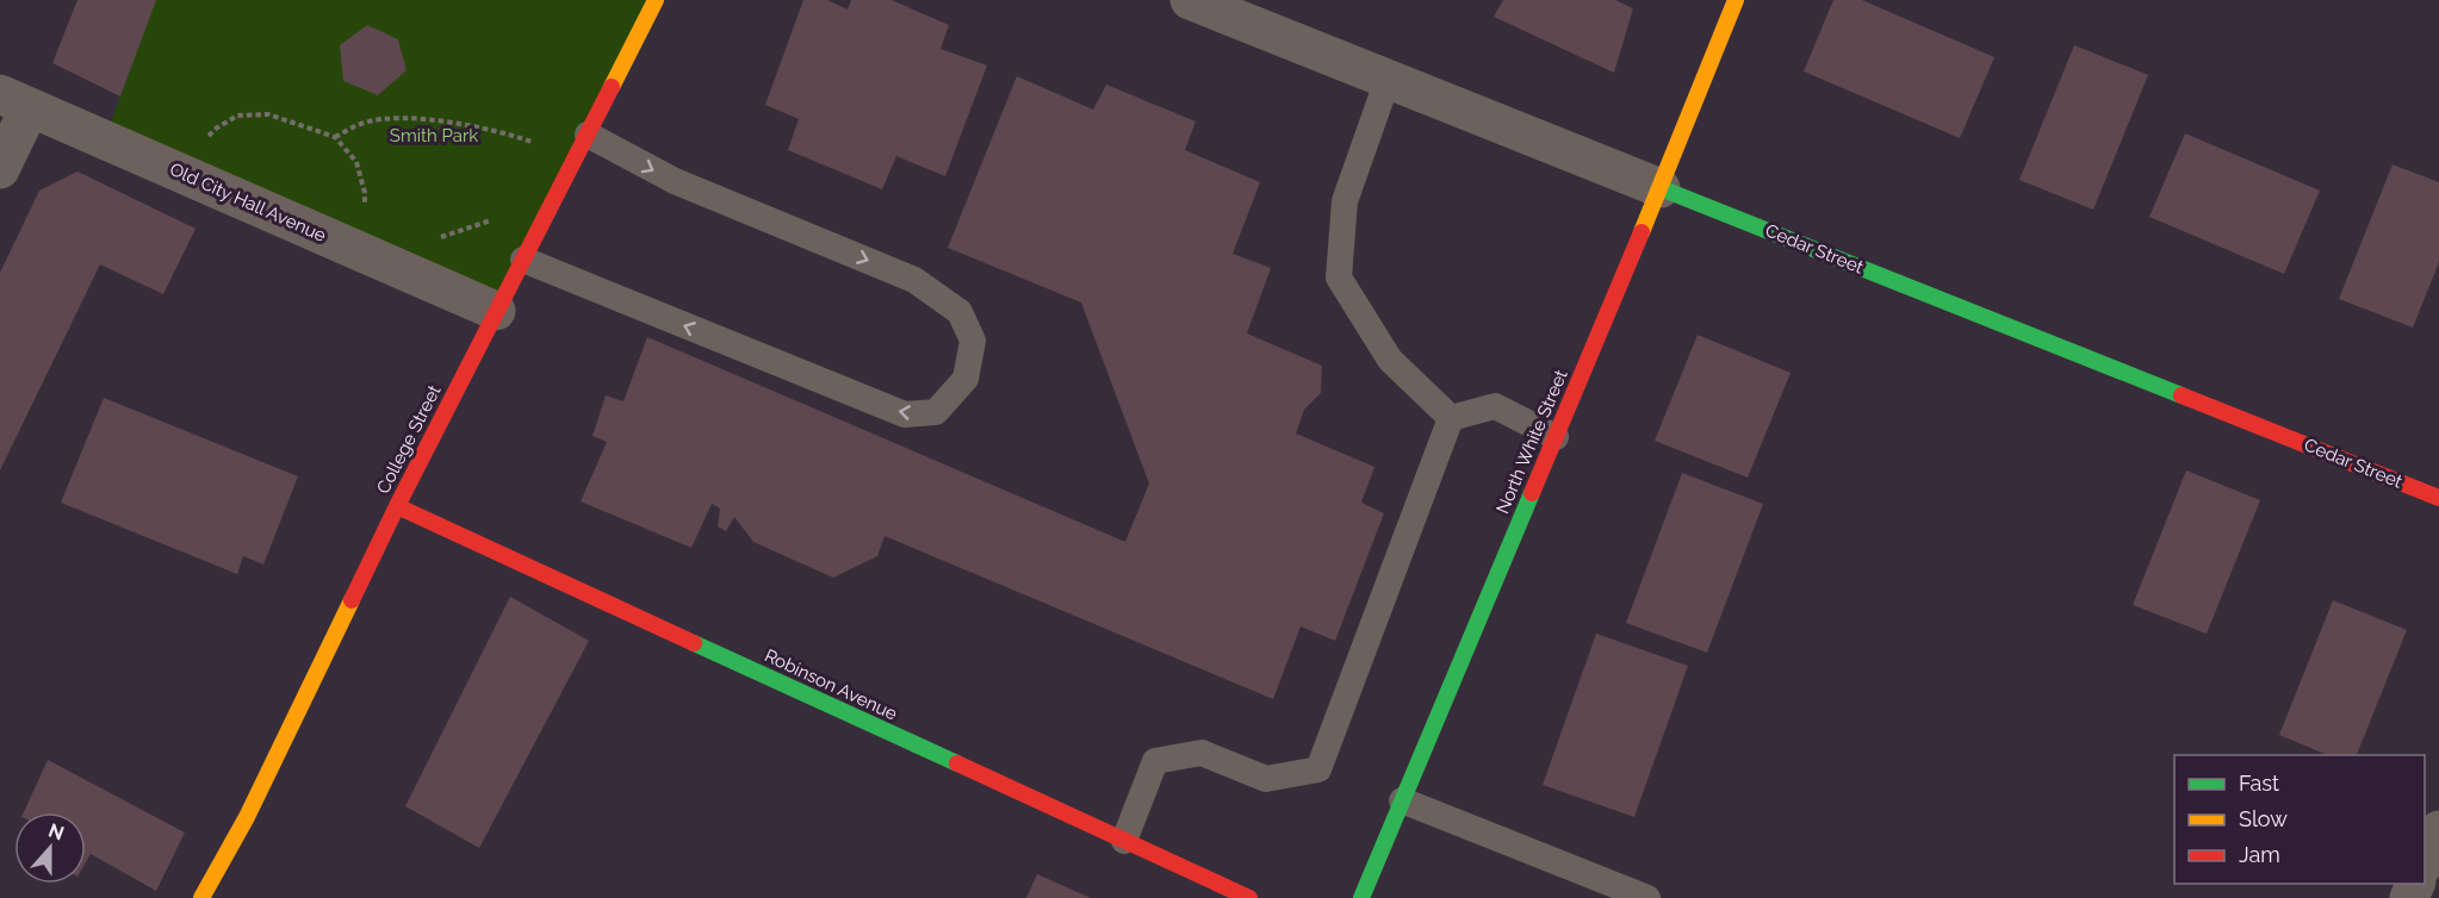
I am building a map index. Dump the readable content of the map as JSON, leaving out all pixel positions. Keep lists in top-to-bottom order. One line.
{"streets":{"street":["Old City Hall Avenue","Cedar Street","College Street","North White Street","Robinson Avenue"]},"crossings":[["Old City Hall Avenue","College Street"],["Cedar Street","North White Street"],["College Street","Robinson Avenue"]],"parks":["Smith Park"],"legend":["Fast","Slow","Jam"],"north":"top"}
